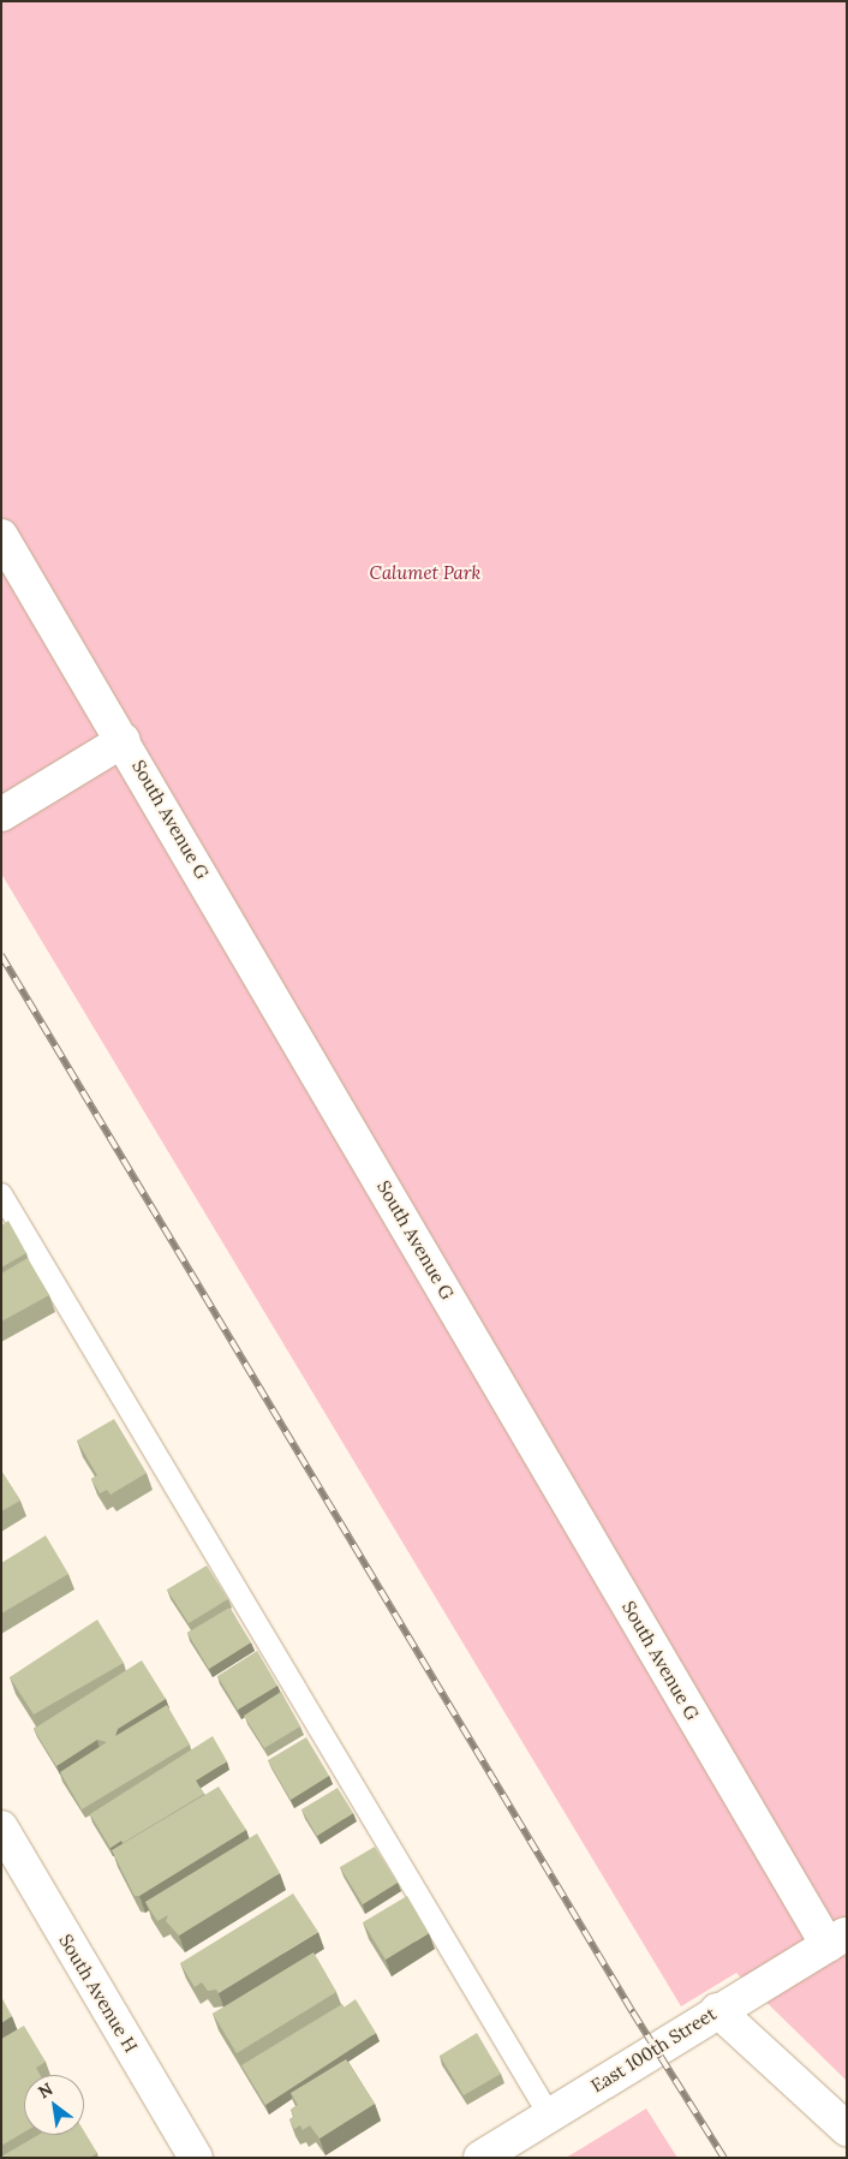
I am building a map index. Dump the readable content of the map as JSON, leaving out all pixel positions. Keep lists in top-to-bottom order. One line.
{"streets":{"street":["South Avenue G","South Avenue H","East 100th Street"]},"crossings":[["South Avenue G","East 100th Street"]],"parks":["Calumet Park"],"north":"top left"}
